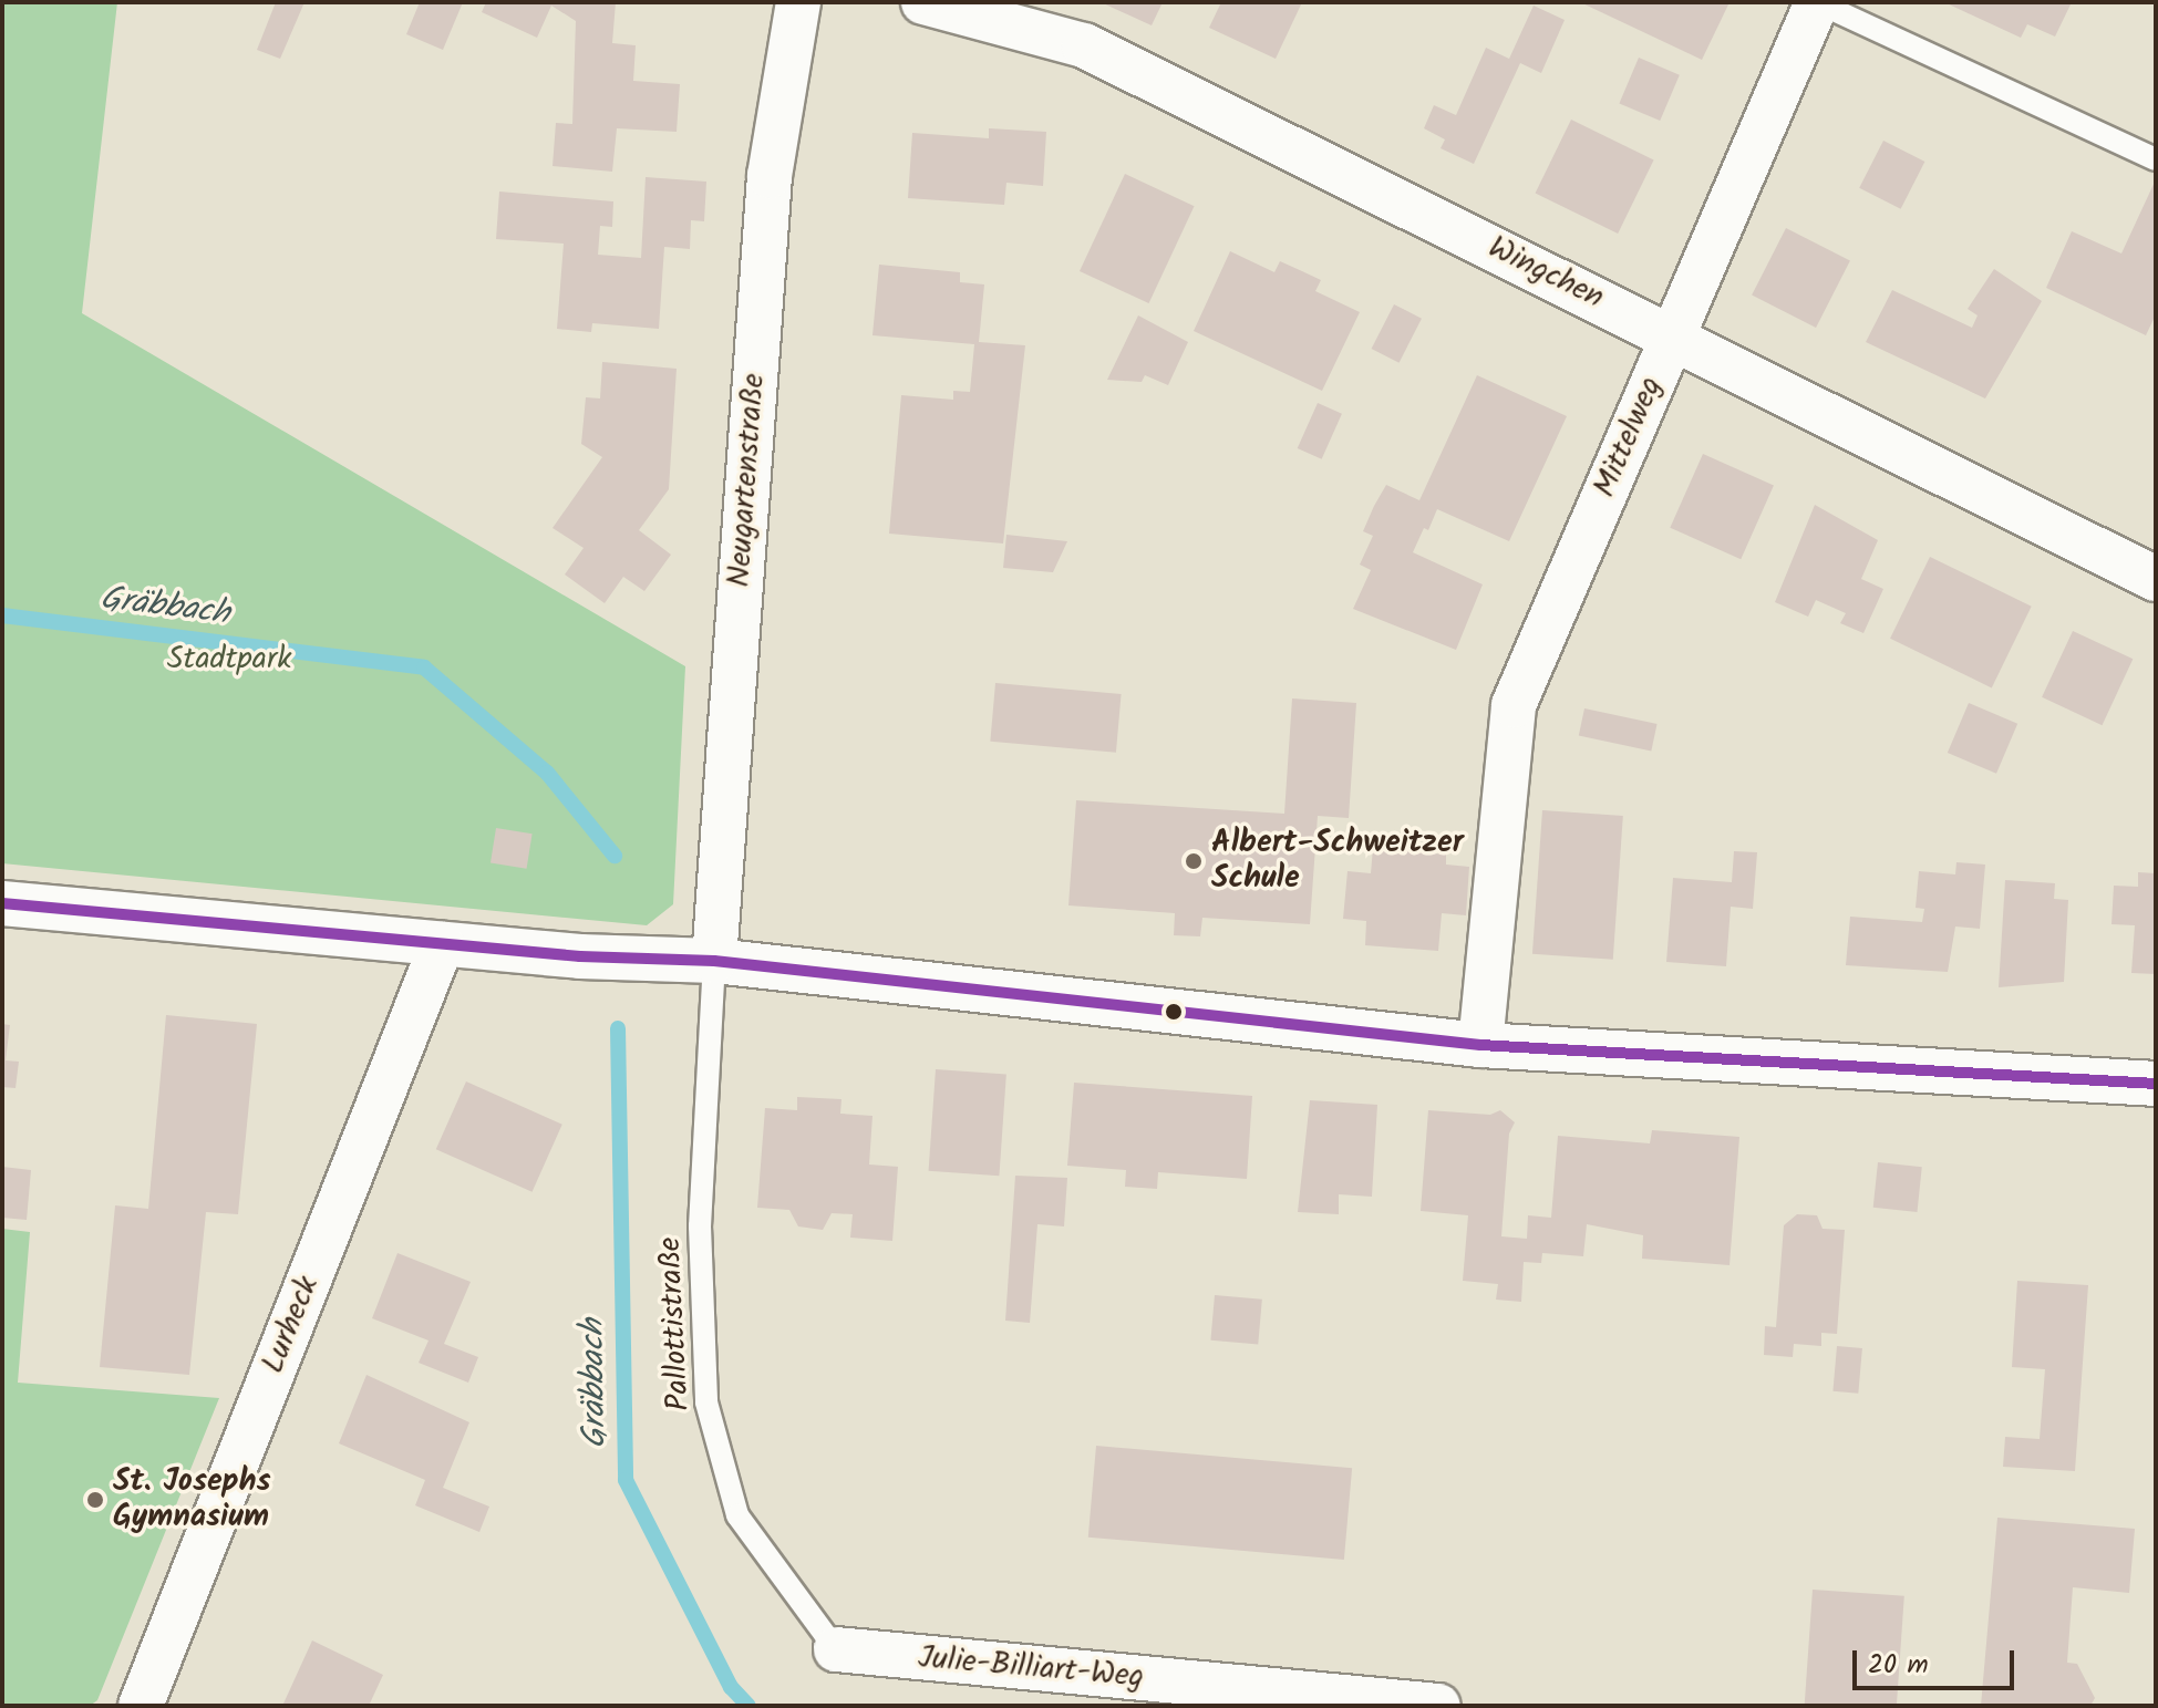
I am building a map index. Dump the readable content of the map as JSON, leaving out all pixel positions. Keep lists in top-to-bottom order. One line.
{"streets":{"street":["Wingchen","Mittelweg","Neugartenstraße","Lurheck","Julie-Billiart-Weg"],"lane":["Pallottistraße"]},"crossings":[["Wingchen","Mittelweg"],["Neugartenstraße","Pallottistraße"],["Pallottistraße","Julie-Billiart-Weg"]],"water":["Gräbbach"],"parks":["Stadtpark"],"places":["Albert-Schweitzer Schule","St. Josephs Gymnasium"],"scale_bar":"20 m"}
